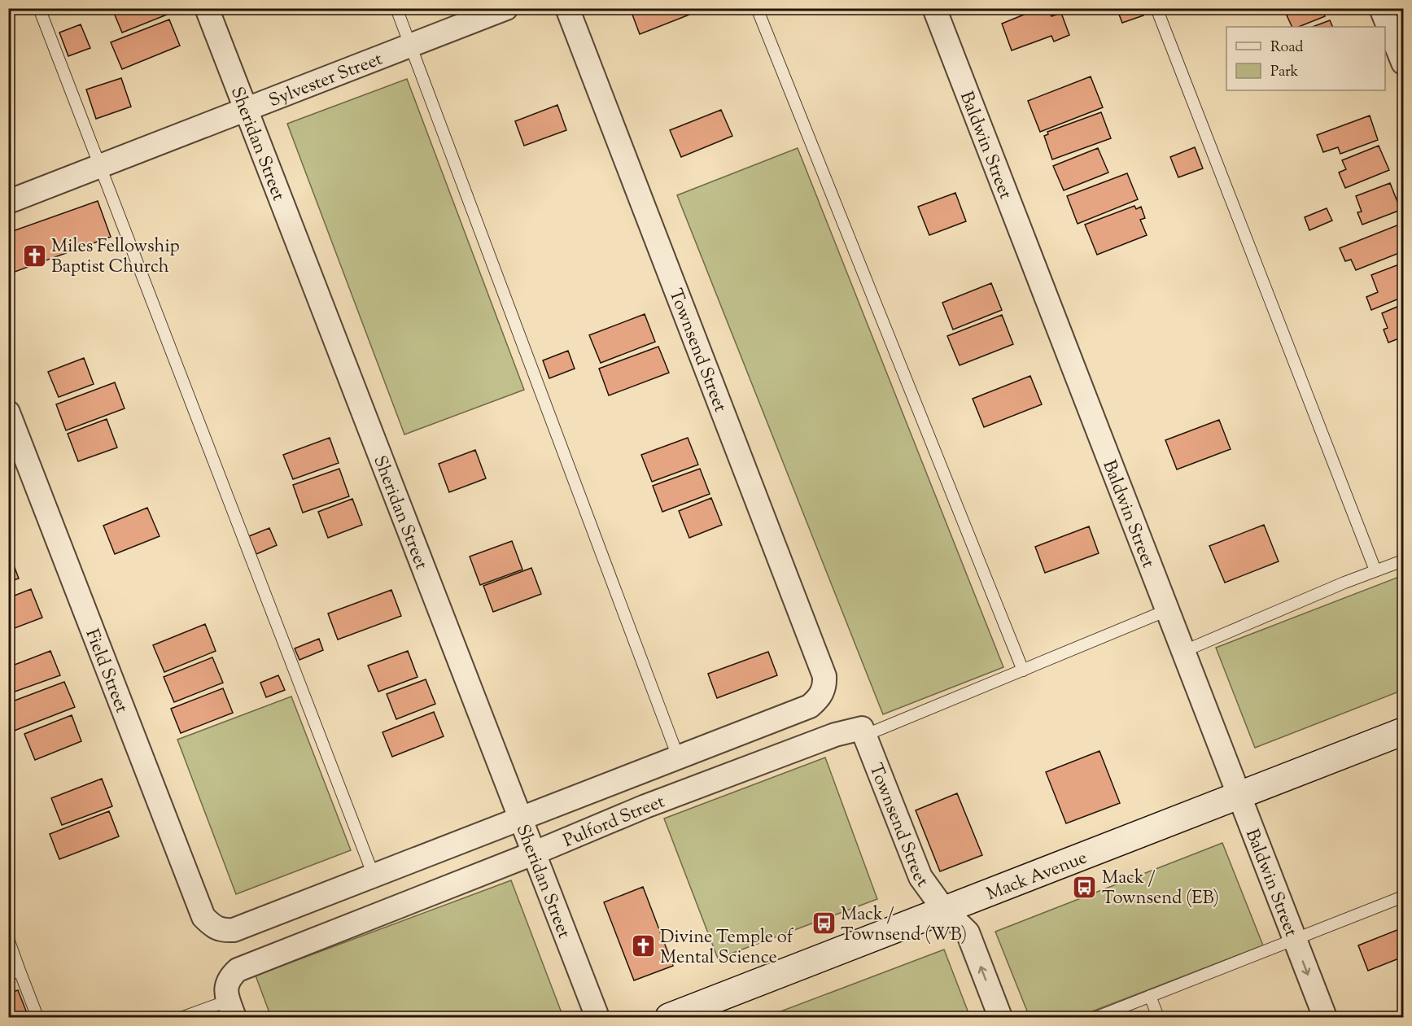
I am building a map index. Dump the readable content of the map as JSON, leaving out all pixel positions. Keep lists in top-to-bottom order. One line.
{"streets":{"main road":["Mack Avenue"],"street":["Sylvester Street","Sheridan Street","Baldwin Street","Townsend Street","Field Street","Pulford Street"]},"crossings":[["Sylvester Street","Sheridan Street"],["Sheridan Street","Pulford Street"],["Baldwin Street","Mack Avenue"],["Townsend Street","Pulford Street"],["Townsend Street","Mack Avenue"],["Field Street","Pulford Street"]],"places":{"church":["Miles Fellowship Baptist Church","Divine Temple of Mental Science"],"bus stop":["Mack / Townsend (EB)","Mack / Townsend (WB)"]},"legend":["Road","Park"]}
